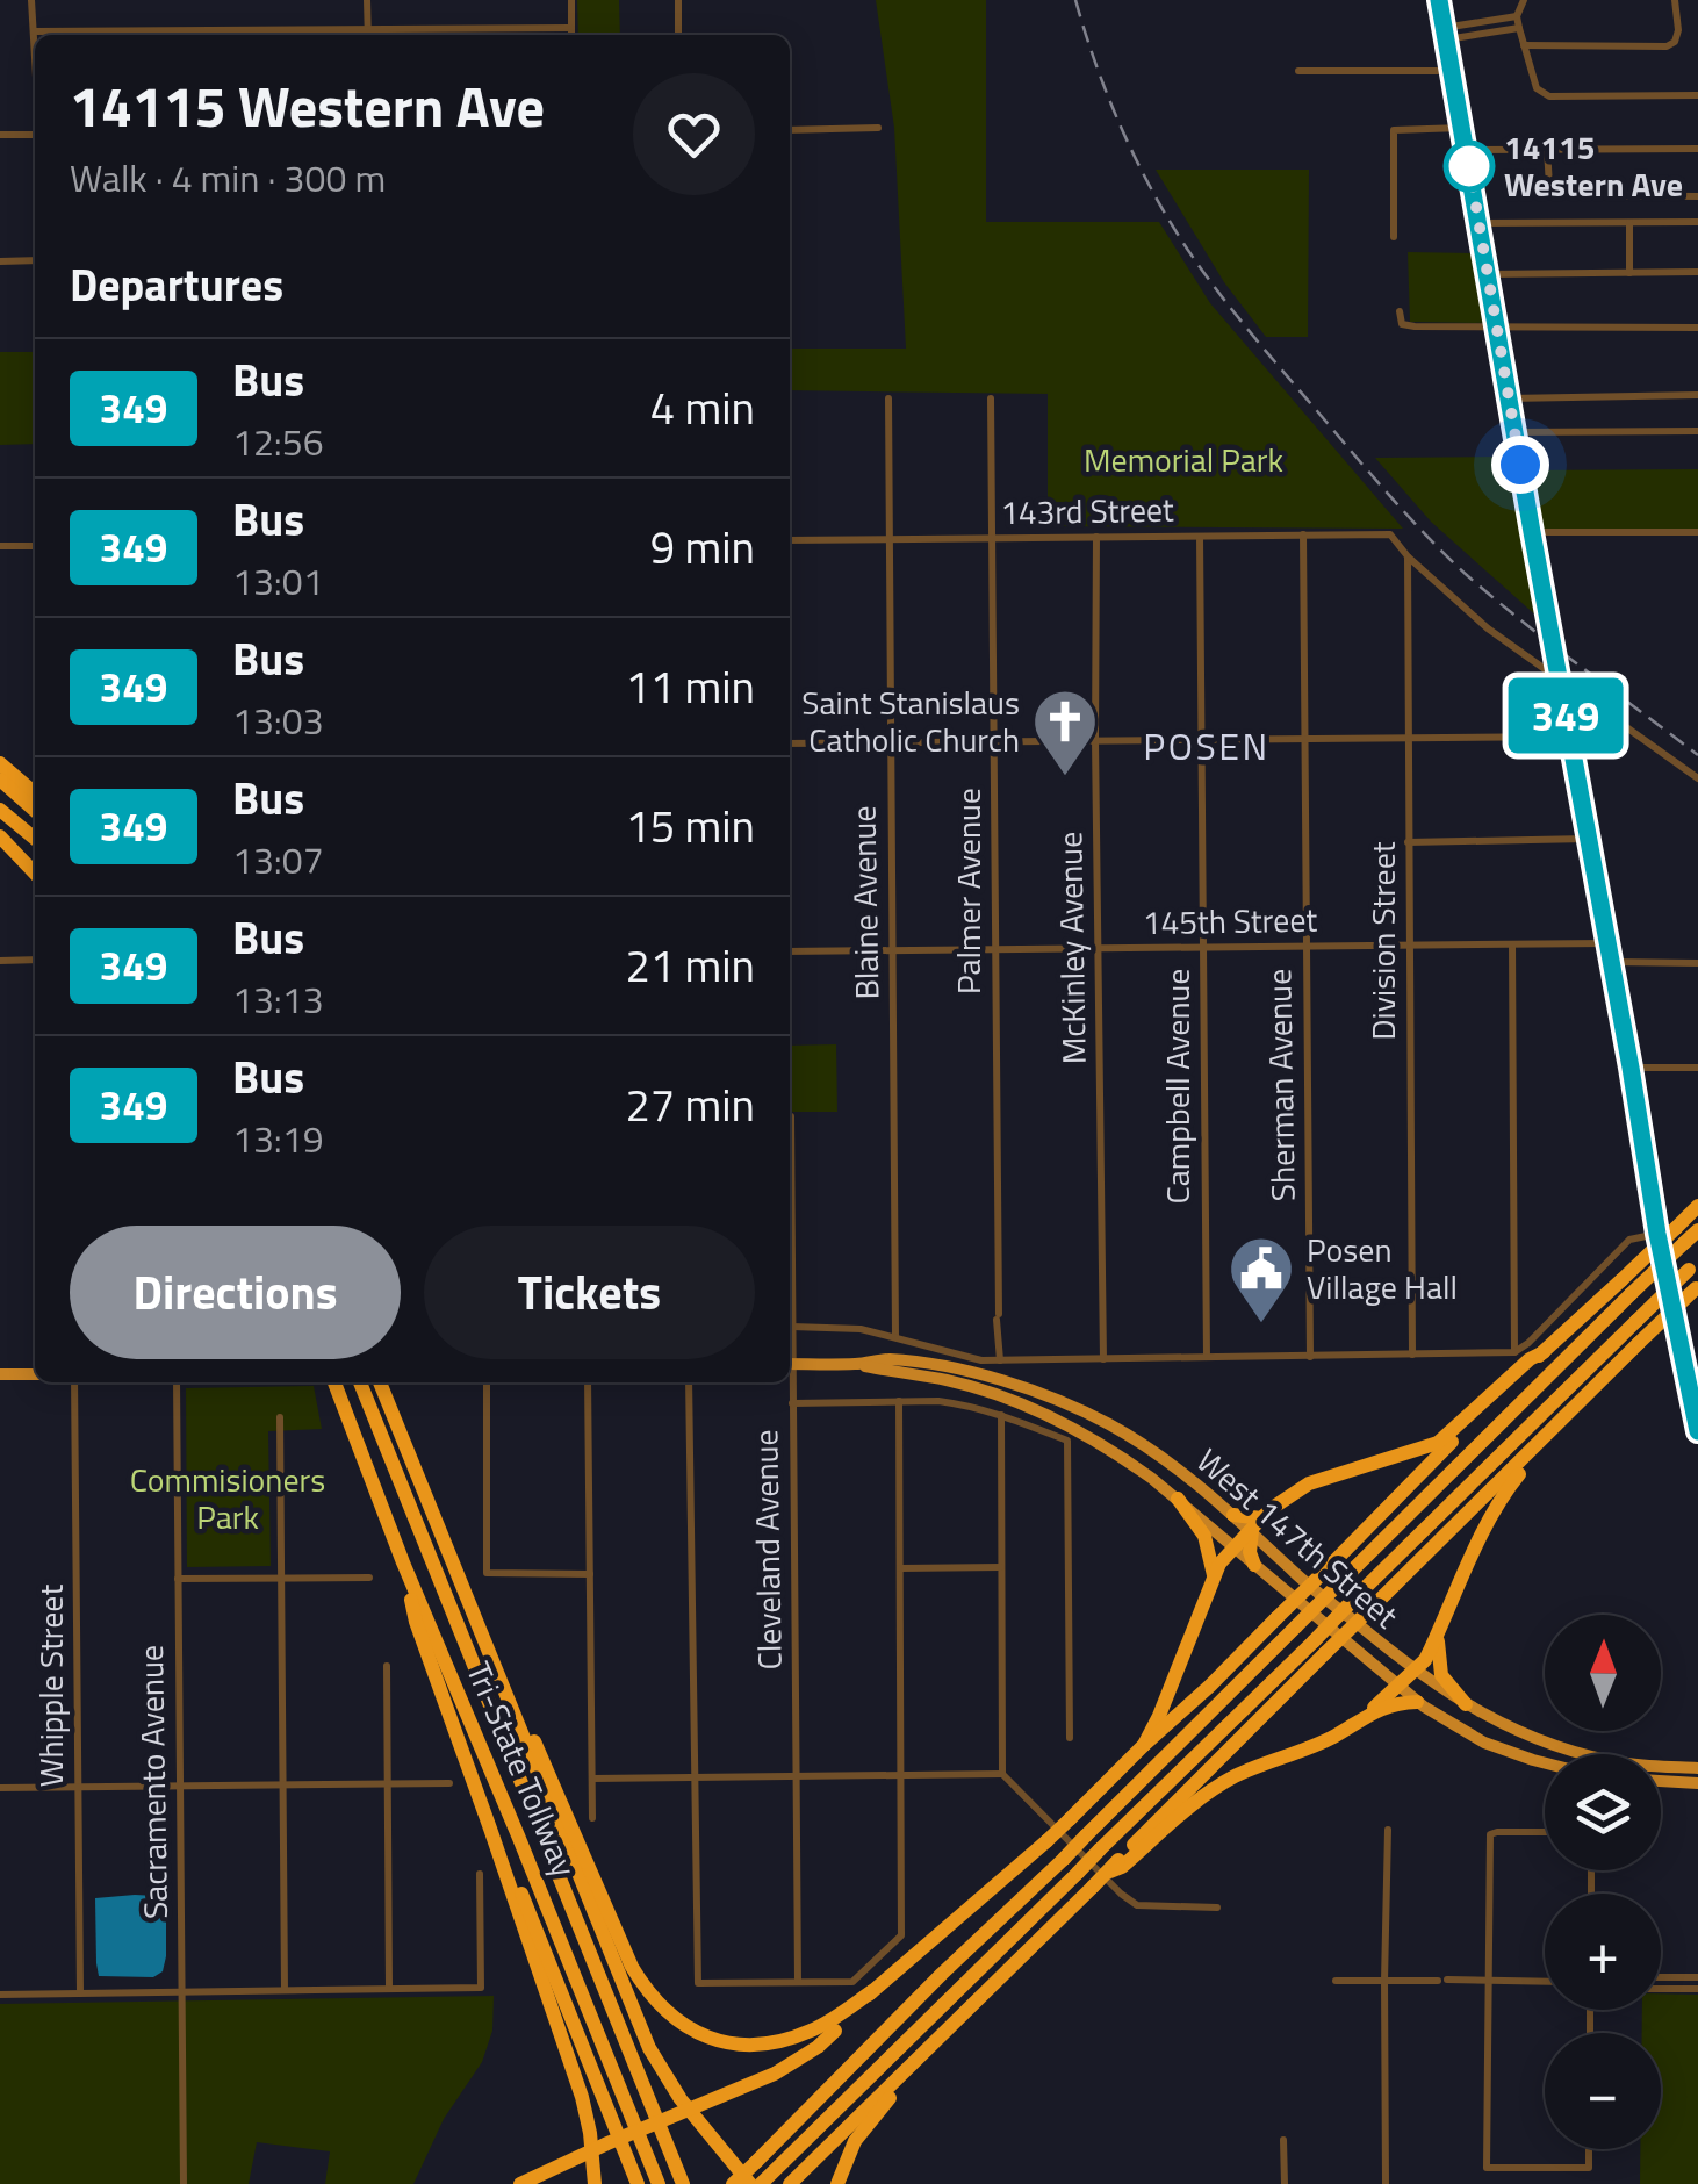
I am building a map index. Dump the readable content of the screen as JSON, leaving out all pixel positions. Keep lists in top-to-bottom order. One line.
{"streets":{"highway":["Tri-State Tollway"],"main road":["West 147th Street"],"street":["143rd Street","Palmer Avenue","Blaine Avenue","145th Street","Division Street","McKinley Avenue","Sherman Avenue","Campbell Avenue","Cleveland Avenue","Whipple Street","Sacramento Avenue"]},"crossings":[["143rd Street","Palmer Avenue"],["143rd Street","Blaine Avenue"],["143rd Street","Division Street"],["143rd Street","McKinley Avenue"],["143rd Street","Sherman Avenue"],["143rd Street","Campbell Avenue"],["Palmer Avenue","145th Street"],["Blaine Avenue","145th Street"],["145th Street","Division Street"],["145th Street","McKinley Avenue"],["145th Street","Sherman Avenue"],["145th Street","Campbell Avenue"]],"districts":["POSEN"],"parks":["Memorial Park","Commisioners Park"],"places":{"other":["14115 Western Ave"],"church":["Saint Stanislaus Catholic Church"],"public building":["Posen Village Hall"]},"lines":["bus line 349"],"north":"top","page":{"on_map":"349","heading":[["14115 Western Ave","Walk · 4 min · 300 m"],"Departures"],"list":[{"mark":"349","name":"Bus","note":"12:56","value":"4 min"},{"mark":"349","name":"Bus","note":"13:01","value":"9 min"},{"mark":"349","name":"Bus","note":"13:03","value":"11 min"},{"mark":"349","name":"Bus","note":"13:07","value":"15 min"},{"mark":"349","name":"Bus","note":"13:13","value":"21 min"},{"mark":"349","name":"Bus","note":"13:19","value":"27 min"}],"buttons":["Directions","Tickets"],"map_buttons":["+","−"]}}
